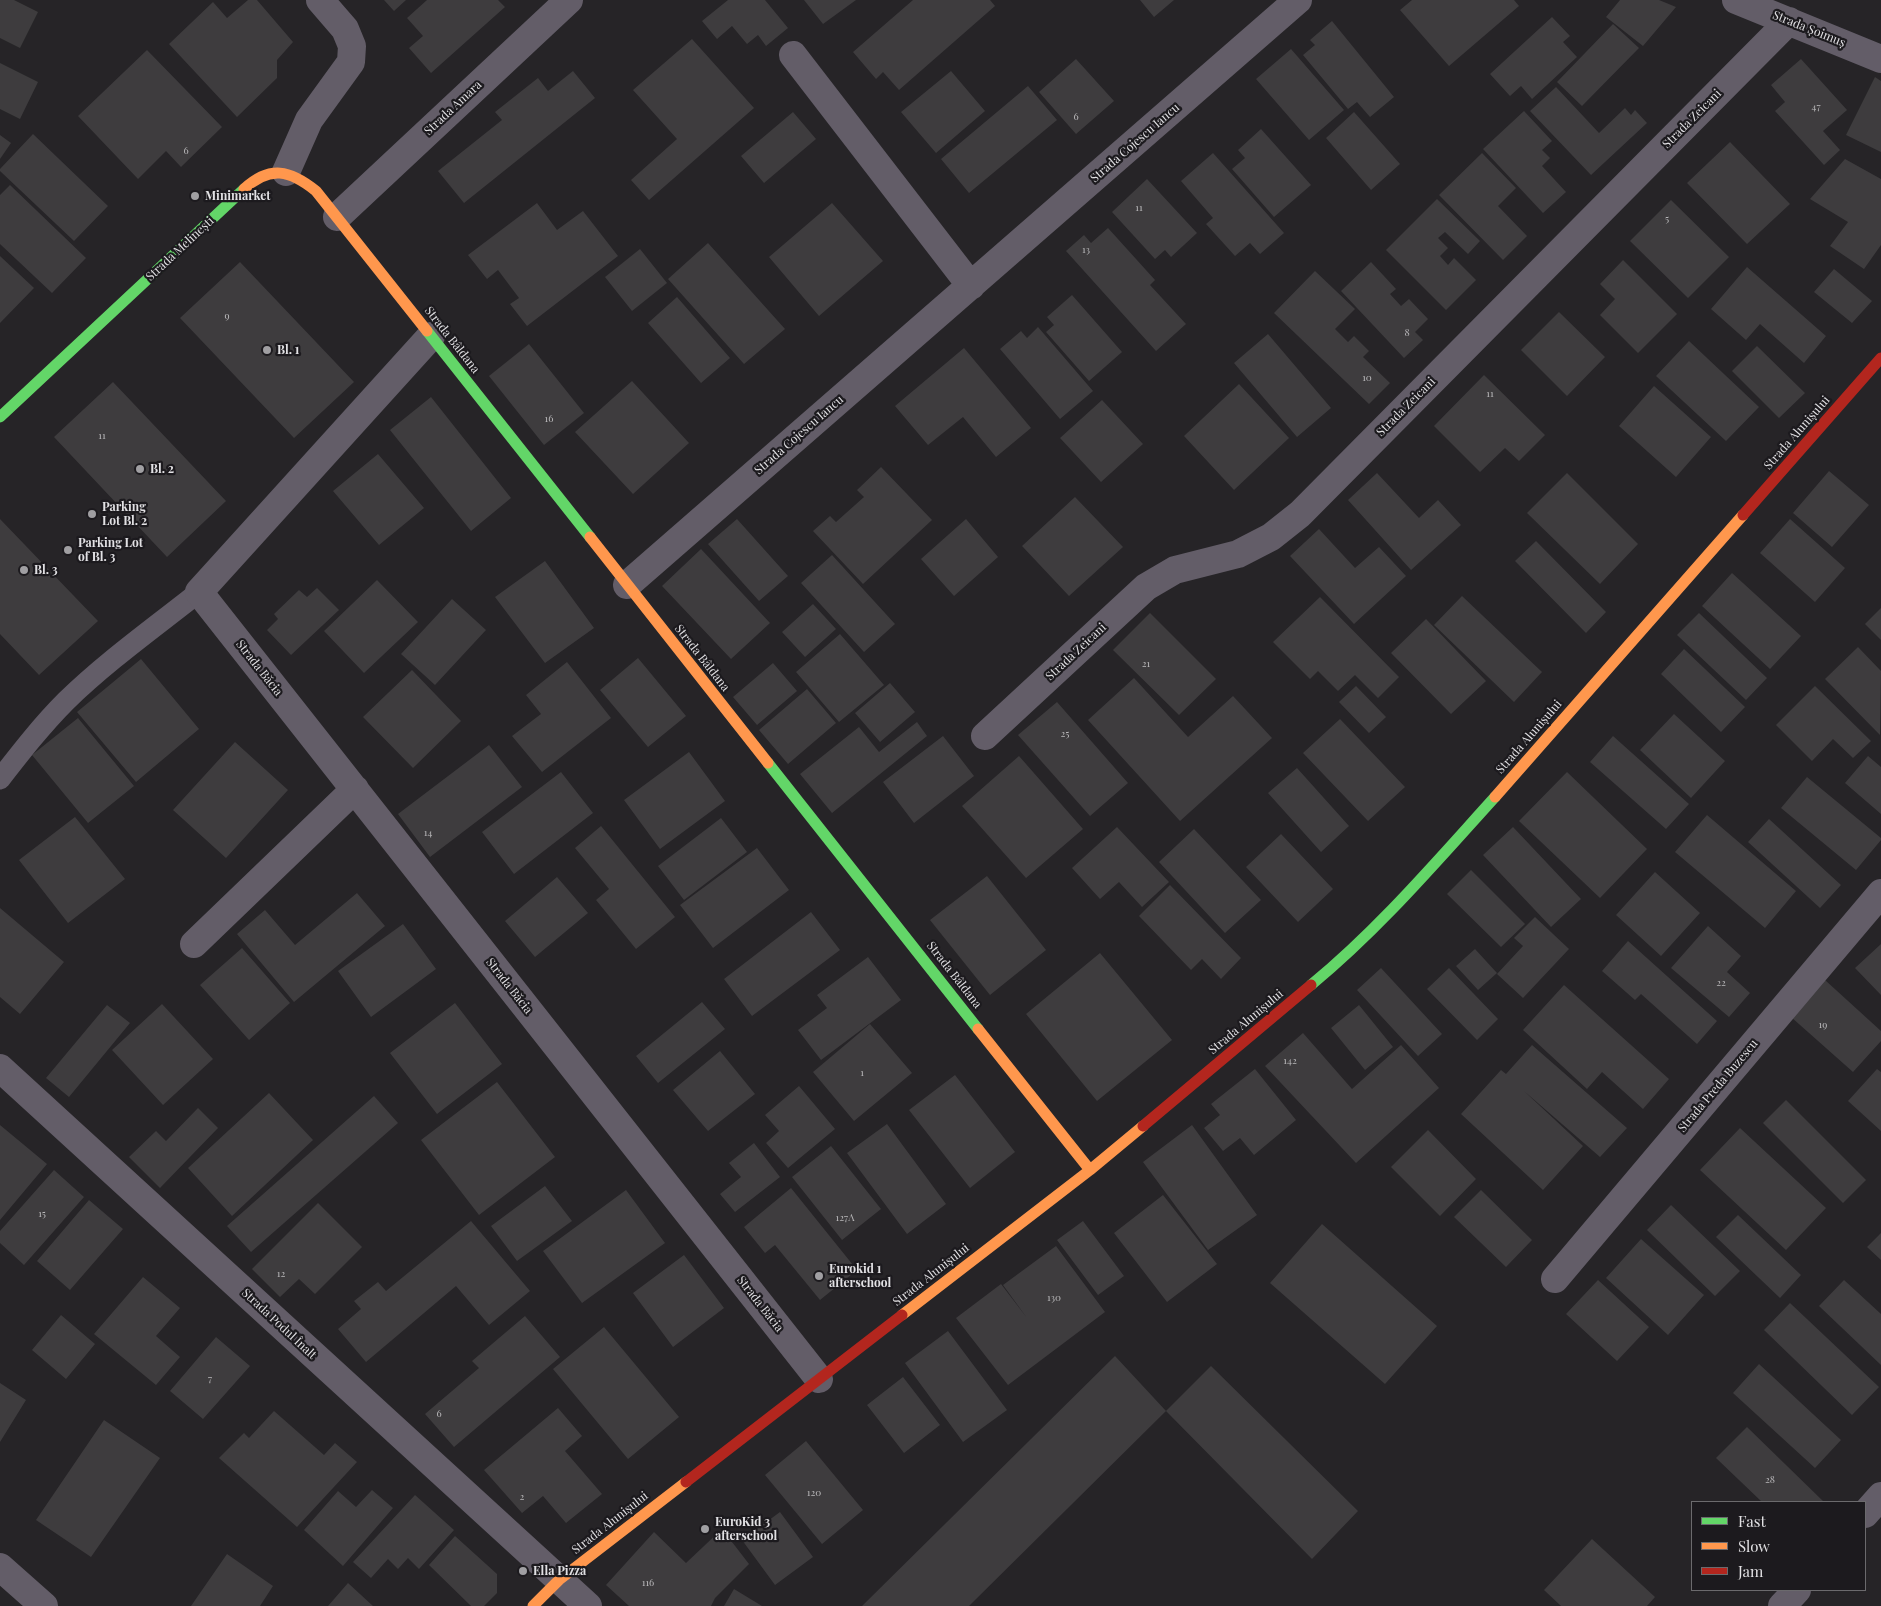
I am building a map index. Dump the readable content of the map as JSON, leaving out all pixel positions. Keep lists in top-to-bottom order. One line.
{"streets":{"street":["Strada Șoimuș","Strada Amara","Strada Zeicani","Strada Cojescu Iancu","Strada Melinești","Strada Bâldana","Strada Alunișului","Strada Băcia","Strada Preda Buzescu","Strada Podul Înalt"]},"crossings":[["Strada Șoimuș","Strada Zeicani"],["Strada Amara","Strada Bâldana"],["Strada Cojescu Iancu","Strada Bâldana"],["Strada Melinești","Strada Bâldana"],["Strada Bâldana","Strada Alunișului"],["Strada Alunișului","Strada Băcia"],["Strada Alunișului","Strada Podul Înalt"]],"places":["Minimarket","Bl. 1","Bl. 2","Parking Lot Bl. 2","Parking Lot of Bl. 3","Bl. 3","Eurokid 1 afterschool","EuroKid 3 afterschool","Ella Pizza"],"house_numbers":["47","6","6","11","5","13","9","8","10","11","16","11","21","25","14","22","19","142","1","15","127A","12","130","7","6","28","120","2","116"],"legend":["Fast","Slow","Jam"]}
